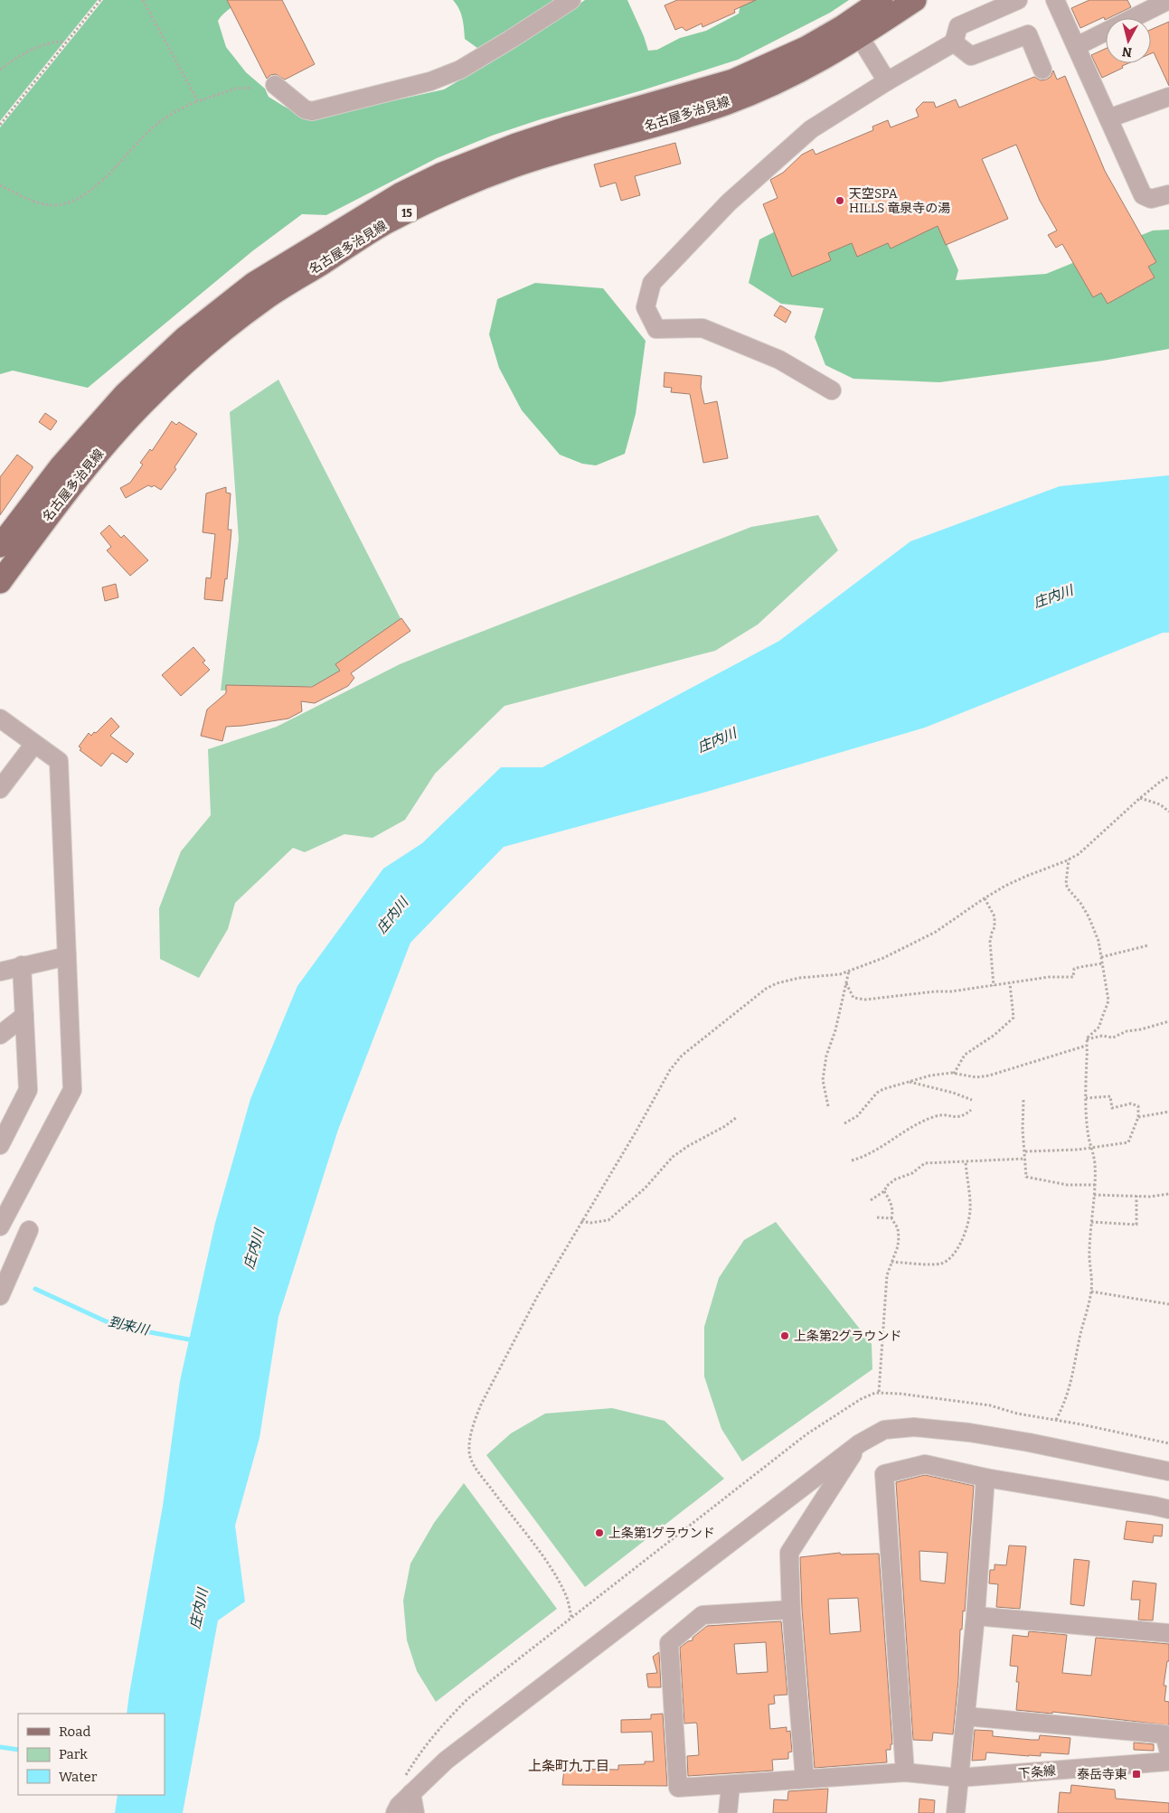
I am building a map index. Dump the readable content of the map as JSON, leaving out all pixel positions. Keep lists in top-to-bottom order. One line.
{"streets":{"main road":["名古屋多治見線","15"],"street":["下条線"]},"districts":["上条町九丁目"],"water":["庄内川","到来川"],"places":{"other":["天空SPA HILLS 竜泉寺の湯","上条第2グラウンド","上条第1グラウンド"],"transit":["泰岳寺東"]},"legend":["Road","Park","Water"],"north":"bottom"}
